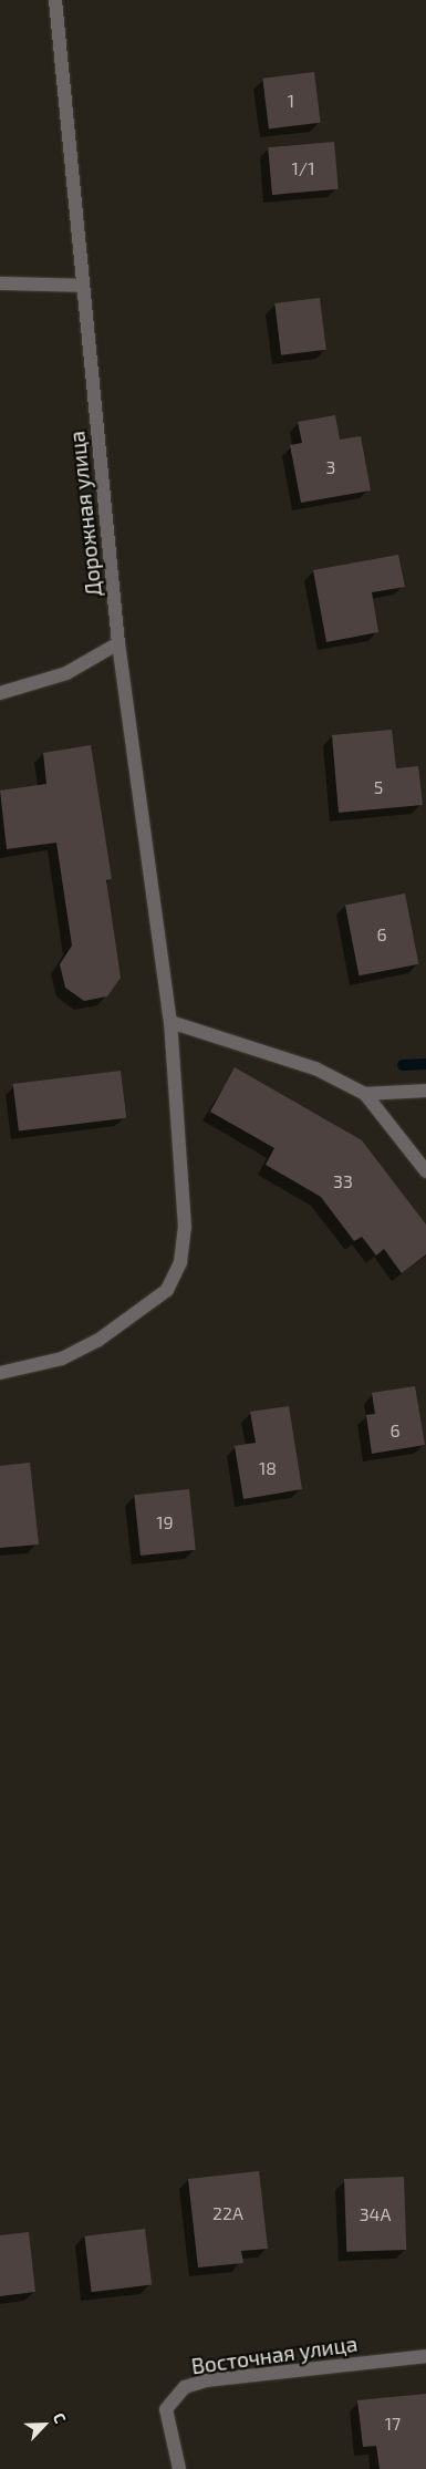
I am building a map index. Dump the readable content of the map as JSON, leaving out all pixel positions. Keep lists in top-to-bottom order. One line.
{"streets":{"street":["Дорожная улица","Восточная улица"]},"house_numbers":["1","1/1","3","5","6","33","6","18","19","22А","34А","17"],"north":"top right"}
